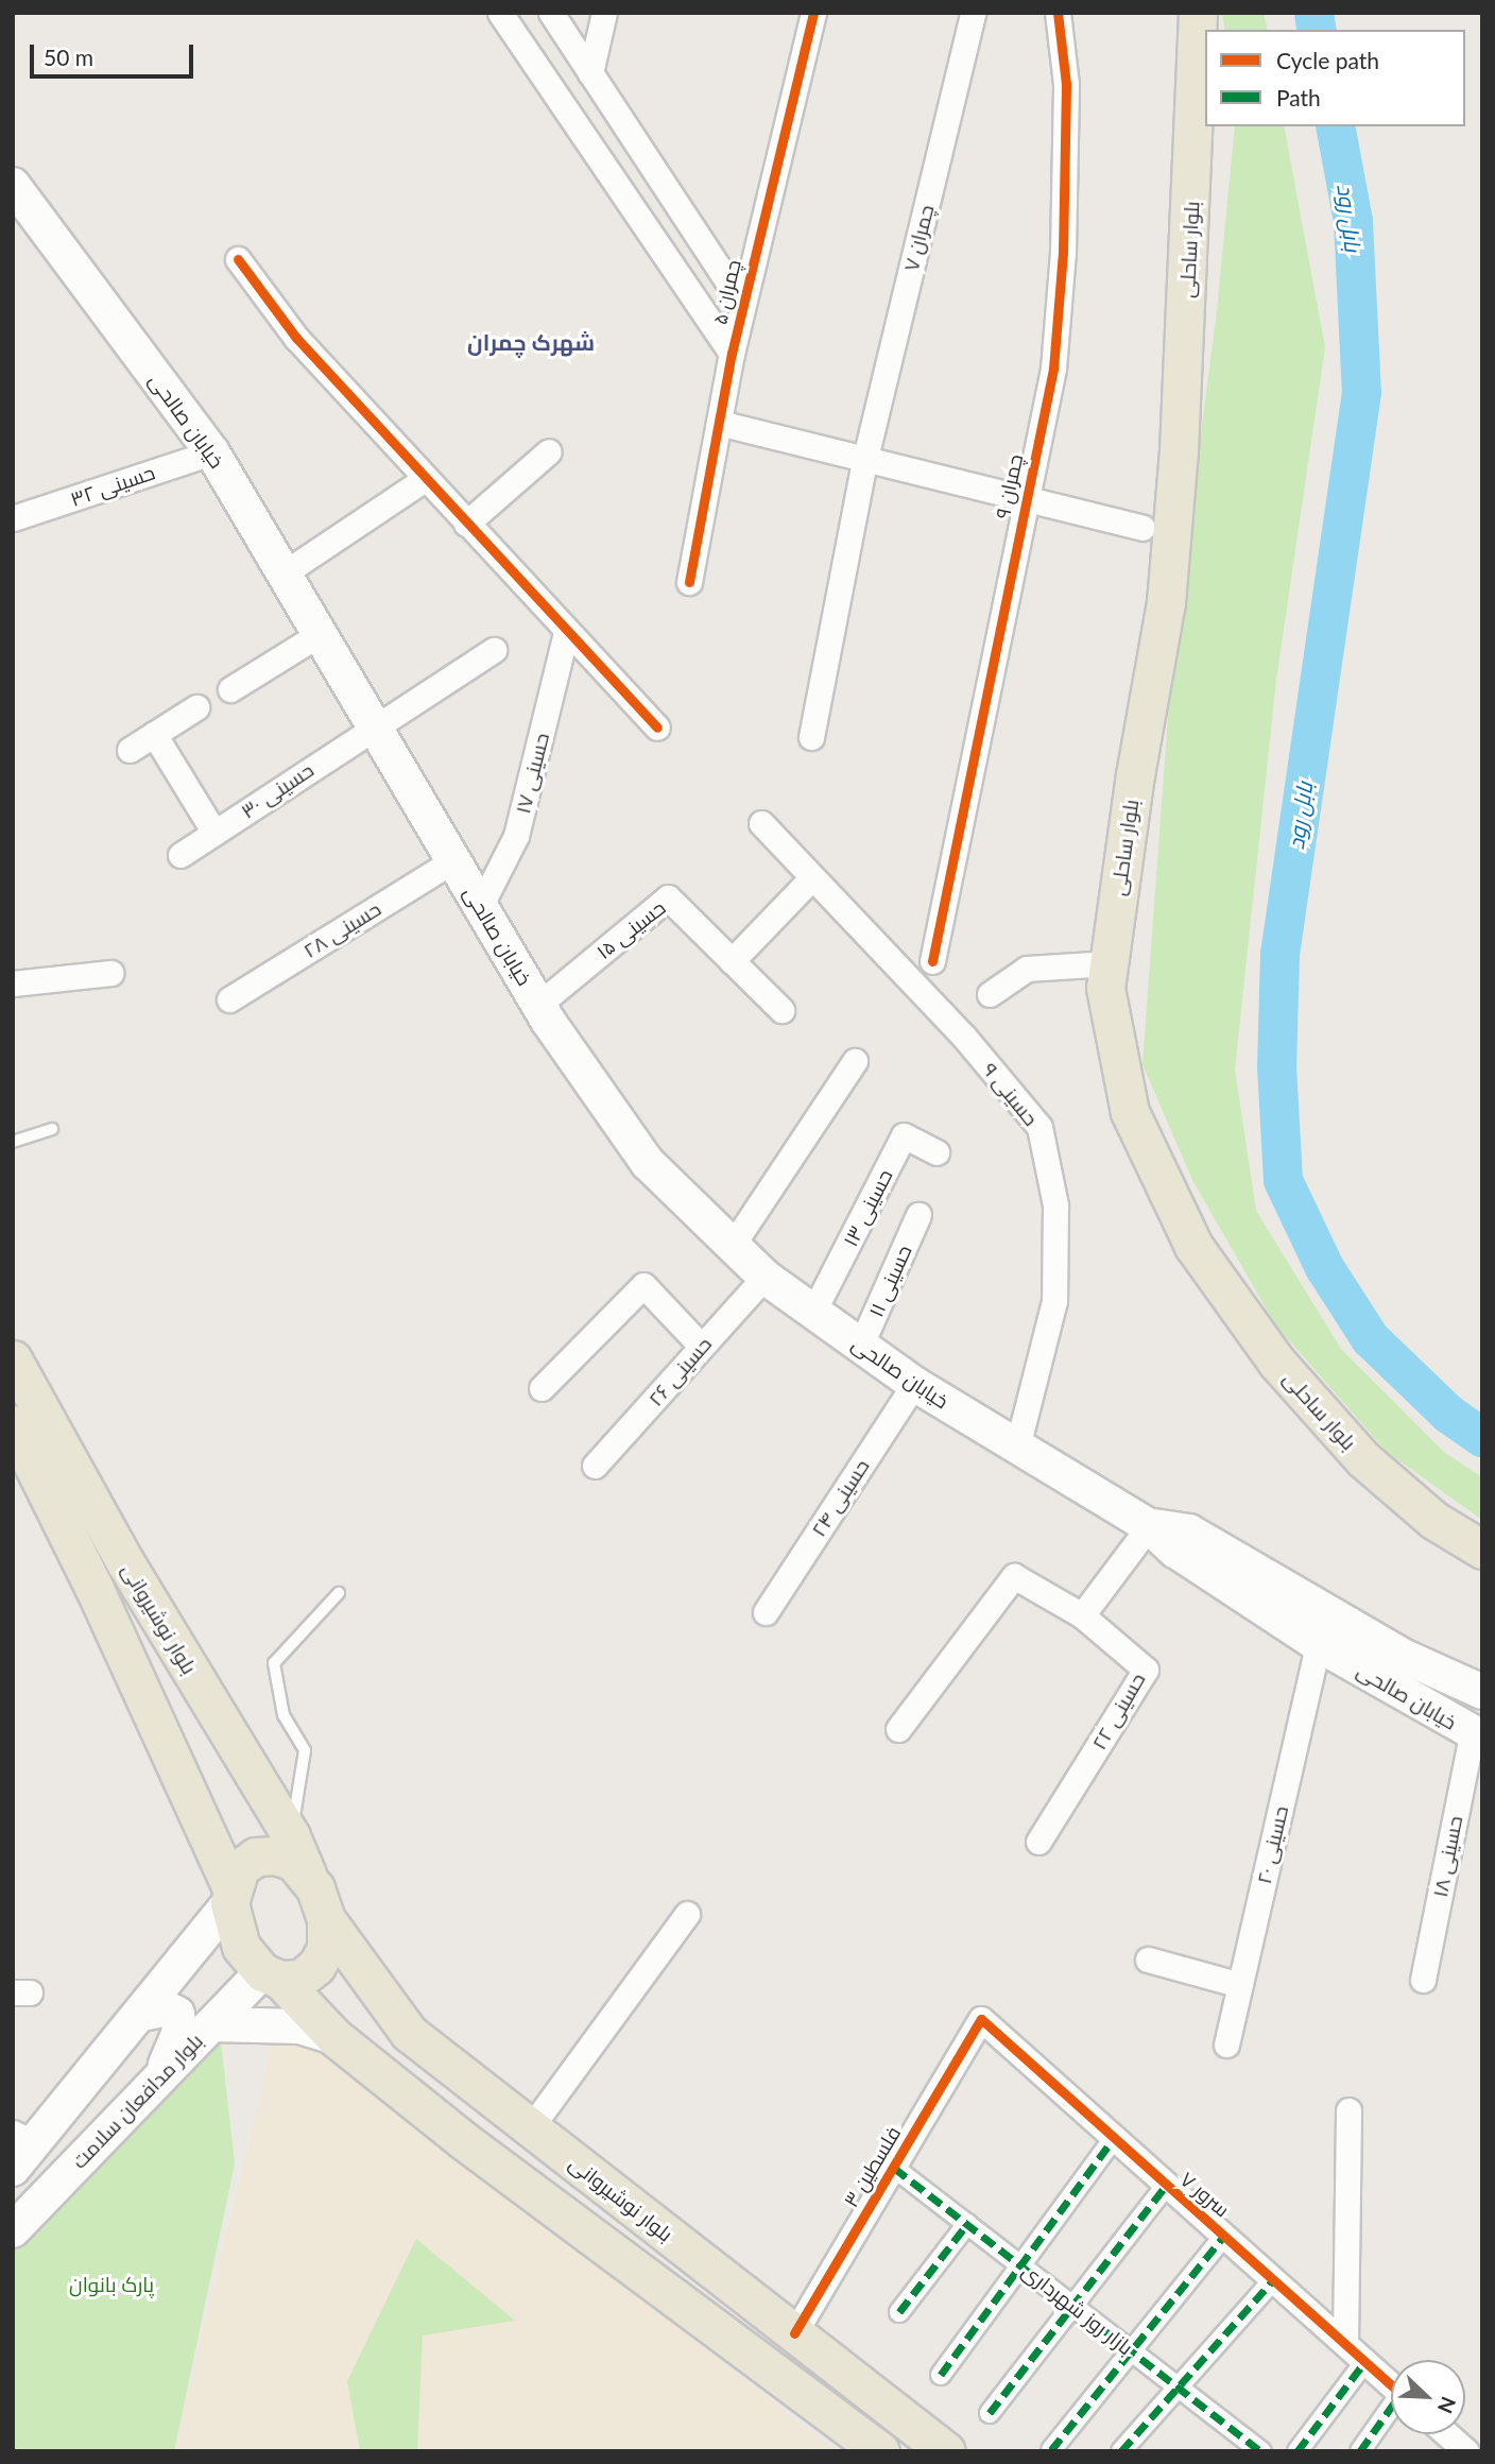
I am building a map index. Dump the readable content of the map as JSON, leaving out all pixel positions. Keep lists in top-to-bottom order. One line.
{"streets":{"main road":["بلوار ساحلی","خيابان صالحی","بلوار نوشیروانی","بلوار مدافعان سلامت"],"street":["چمران ۷","چمران ۵","حسینی ۳۲","چمران ۹","حسینی ۱۷","حسینی ۳۰","حسینی ۲۸","حسینی ۱۵","حسینی ٩","حسینی ۱۳","حسینی ۱۱","حسینی ۲۶","حسینی ۲۴","حسینی ۲۲","حسینی ٢٠","حسینی ۱۸","فلسطین ۳","سرور ۷","بازار روز شهرداری"]},"crossings":[["خيابان صالحی","حسینی ۳۲"],["خيابان صالحی","حسینی ۱۷"],["خيابان صالحی","حسینی ۳۰"],["خيابان صالحی","حسینی ۲۸"],["خيابان صالحی","حسینی ۱۵"],["خيابان صالحی","حسینی ٩"],["خيابان صالحی","حسینی ۱۳"],["خيابان صالحی","حسینی ۱۱"],["خيابان صالحی","حسینی ۲۶"],["خيابان صالحی","حسینی ۲۴"],["خيابان صالحی","حسینی ٢٠"],["خيابان صالحی","حسینی ۱۸"],["بلوار نوشیروانی","بلوار مدافعان سلامت"],["بلوار نوشیروانی","فلسطین ۳"],["فلسطین ۳","سرور ۷"],["فلسطین ۳","بازار روز شهرداری"]],"districts":["شهرک چمران"],"water":["بابل رود"],"parks":["پارک بانوان"],"legend":["Cycle path","Path"],"scale_bar":"50 m","north":"bottom right"}
